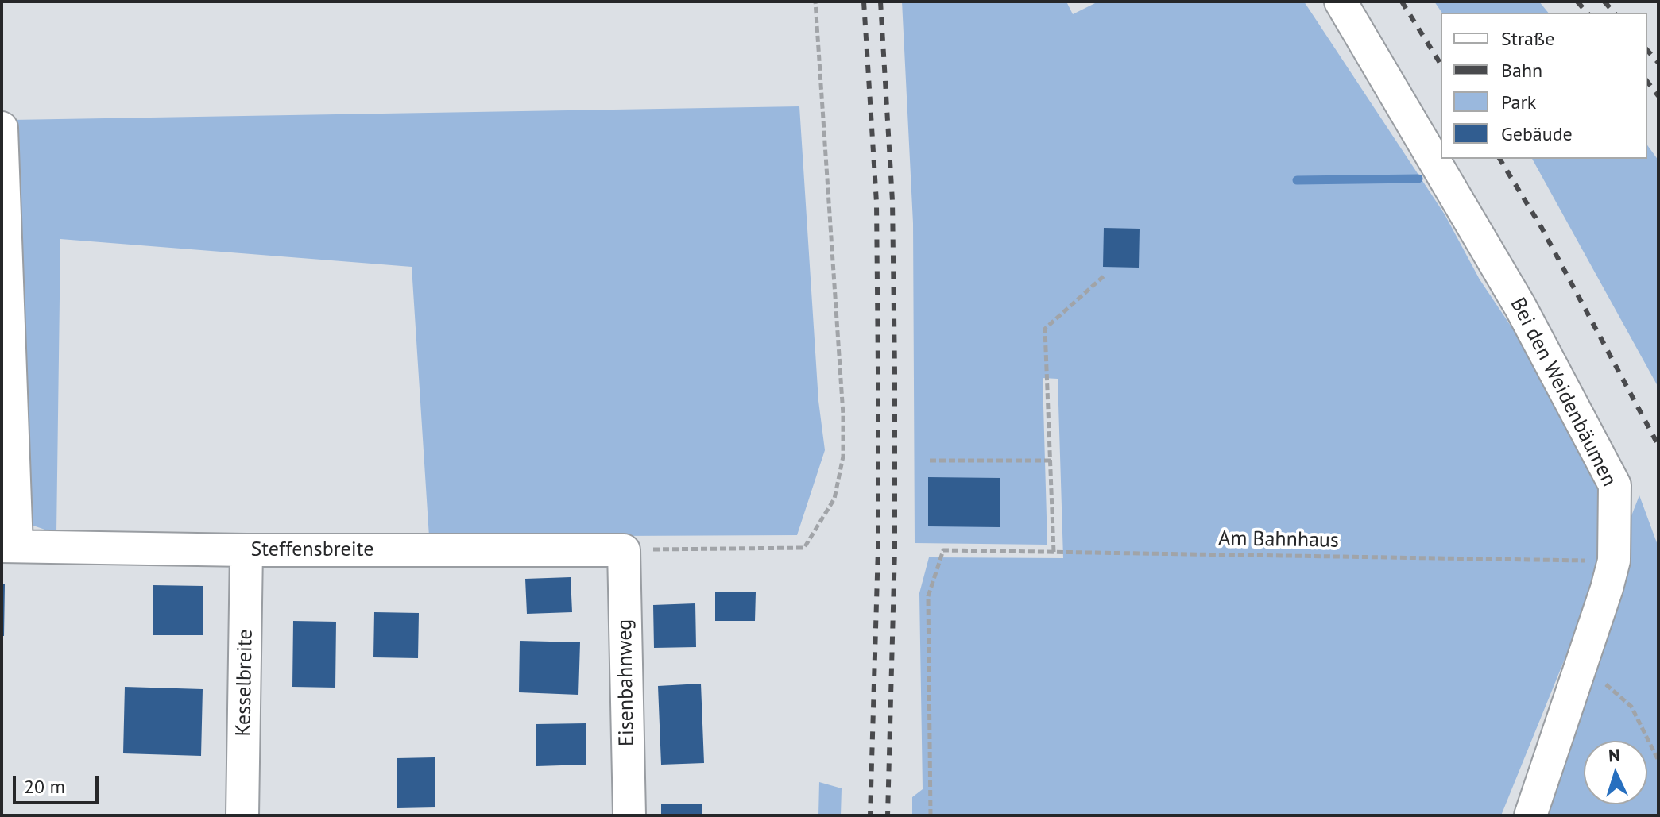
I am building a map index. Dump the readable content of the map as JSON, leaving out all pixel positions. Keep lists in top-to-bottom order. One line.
{"streets":{"street":["Bei den Weidenbäumen","Steffensbreite","Kesselbreite","Eisenbahnweg"],"path":["Am Bahnhaus"]},"crossings":[["Bei den Weidenbäumen","Am Bahnhaus"],["Steffensbreite","Kesselbreite"],["Steffensbreite","Eisenbahnweg"]],"legend":["Straße","Bahn","Park","Gebäude"],"scale_bar":"20 m","north":"top"}
